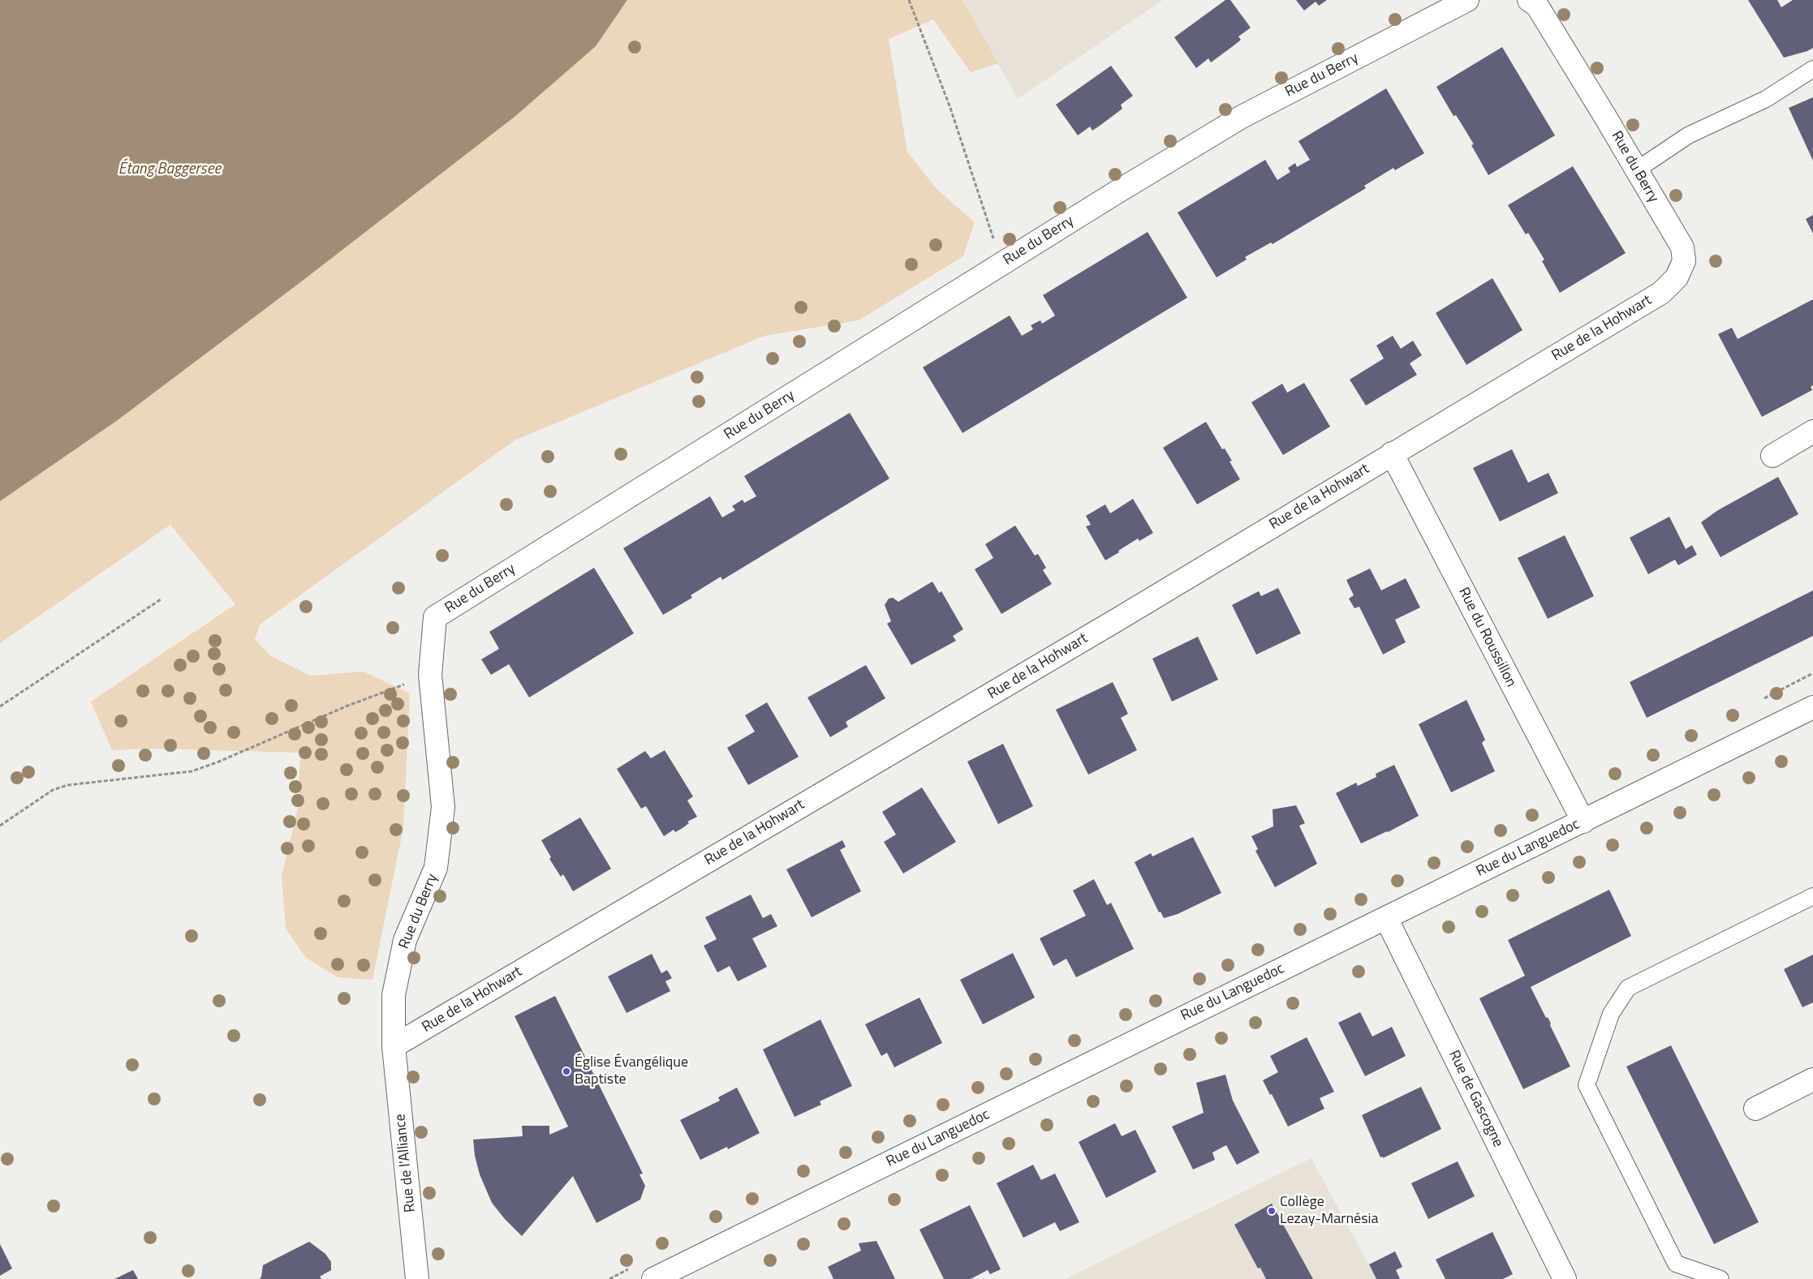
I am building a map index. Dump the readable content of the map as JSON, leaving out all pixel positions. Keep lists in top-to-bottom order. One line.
{"streets":{"street":["Rue du Berry","Rue de la Hohwart","Rue du Roussillon","Rue du Languedoc","Rue de Gascogne","Rue de l'Alliance"]},"crossings":[["Rue du Berry","Rue de la Hohwart"],["Rue du Berry","Rue de l'Alliance"],["Rue de la Hohwart","Rue du Roussillon"],["Rue de la Hohwart","Rue de l'Alliance"],["Rue du Roussillon","Rue du Languedoc"],["Rue du Languedoc","Rue de Gascogne"]],"water":["Étang Baggersee"],"places":["Église Évangélique Baptiste","Collège Lezay-Marnésia"]}
